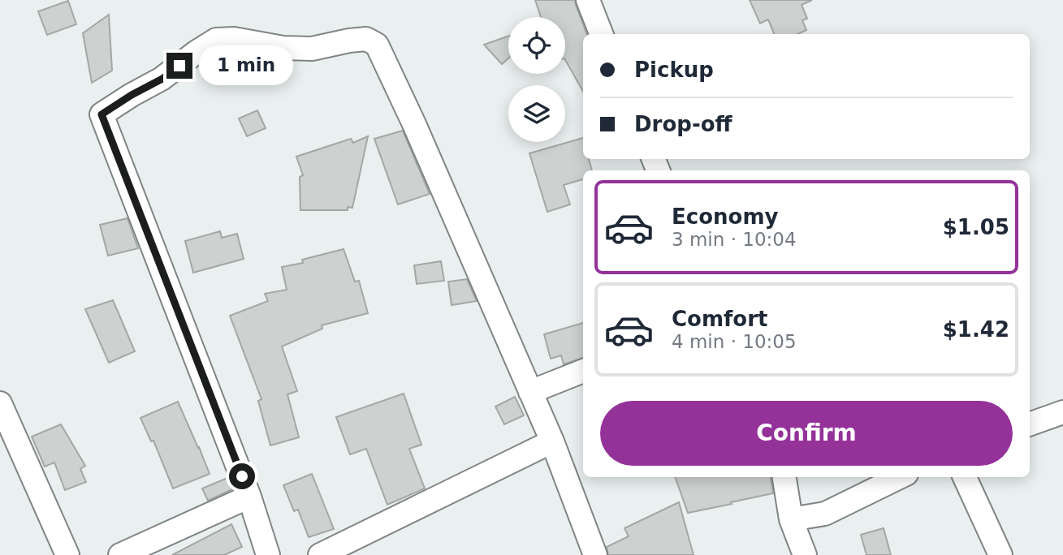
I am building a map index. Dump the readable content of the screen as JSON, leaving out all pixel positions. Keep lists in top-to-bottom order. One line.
{"page":{"banner":["Pickup","Drop-off"],"bubble":"1 min","list":[{"name":"Economy","note":"3 min · 10:04","value":"$1.05"},{"name":"Comfort","note":"4 min · 10:05","value":"$1.42"}],"buttons":"Confirm"}}
